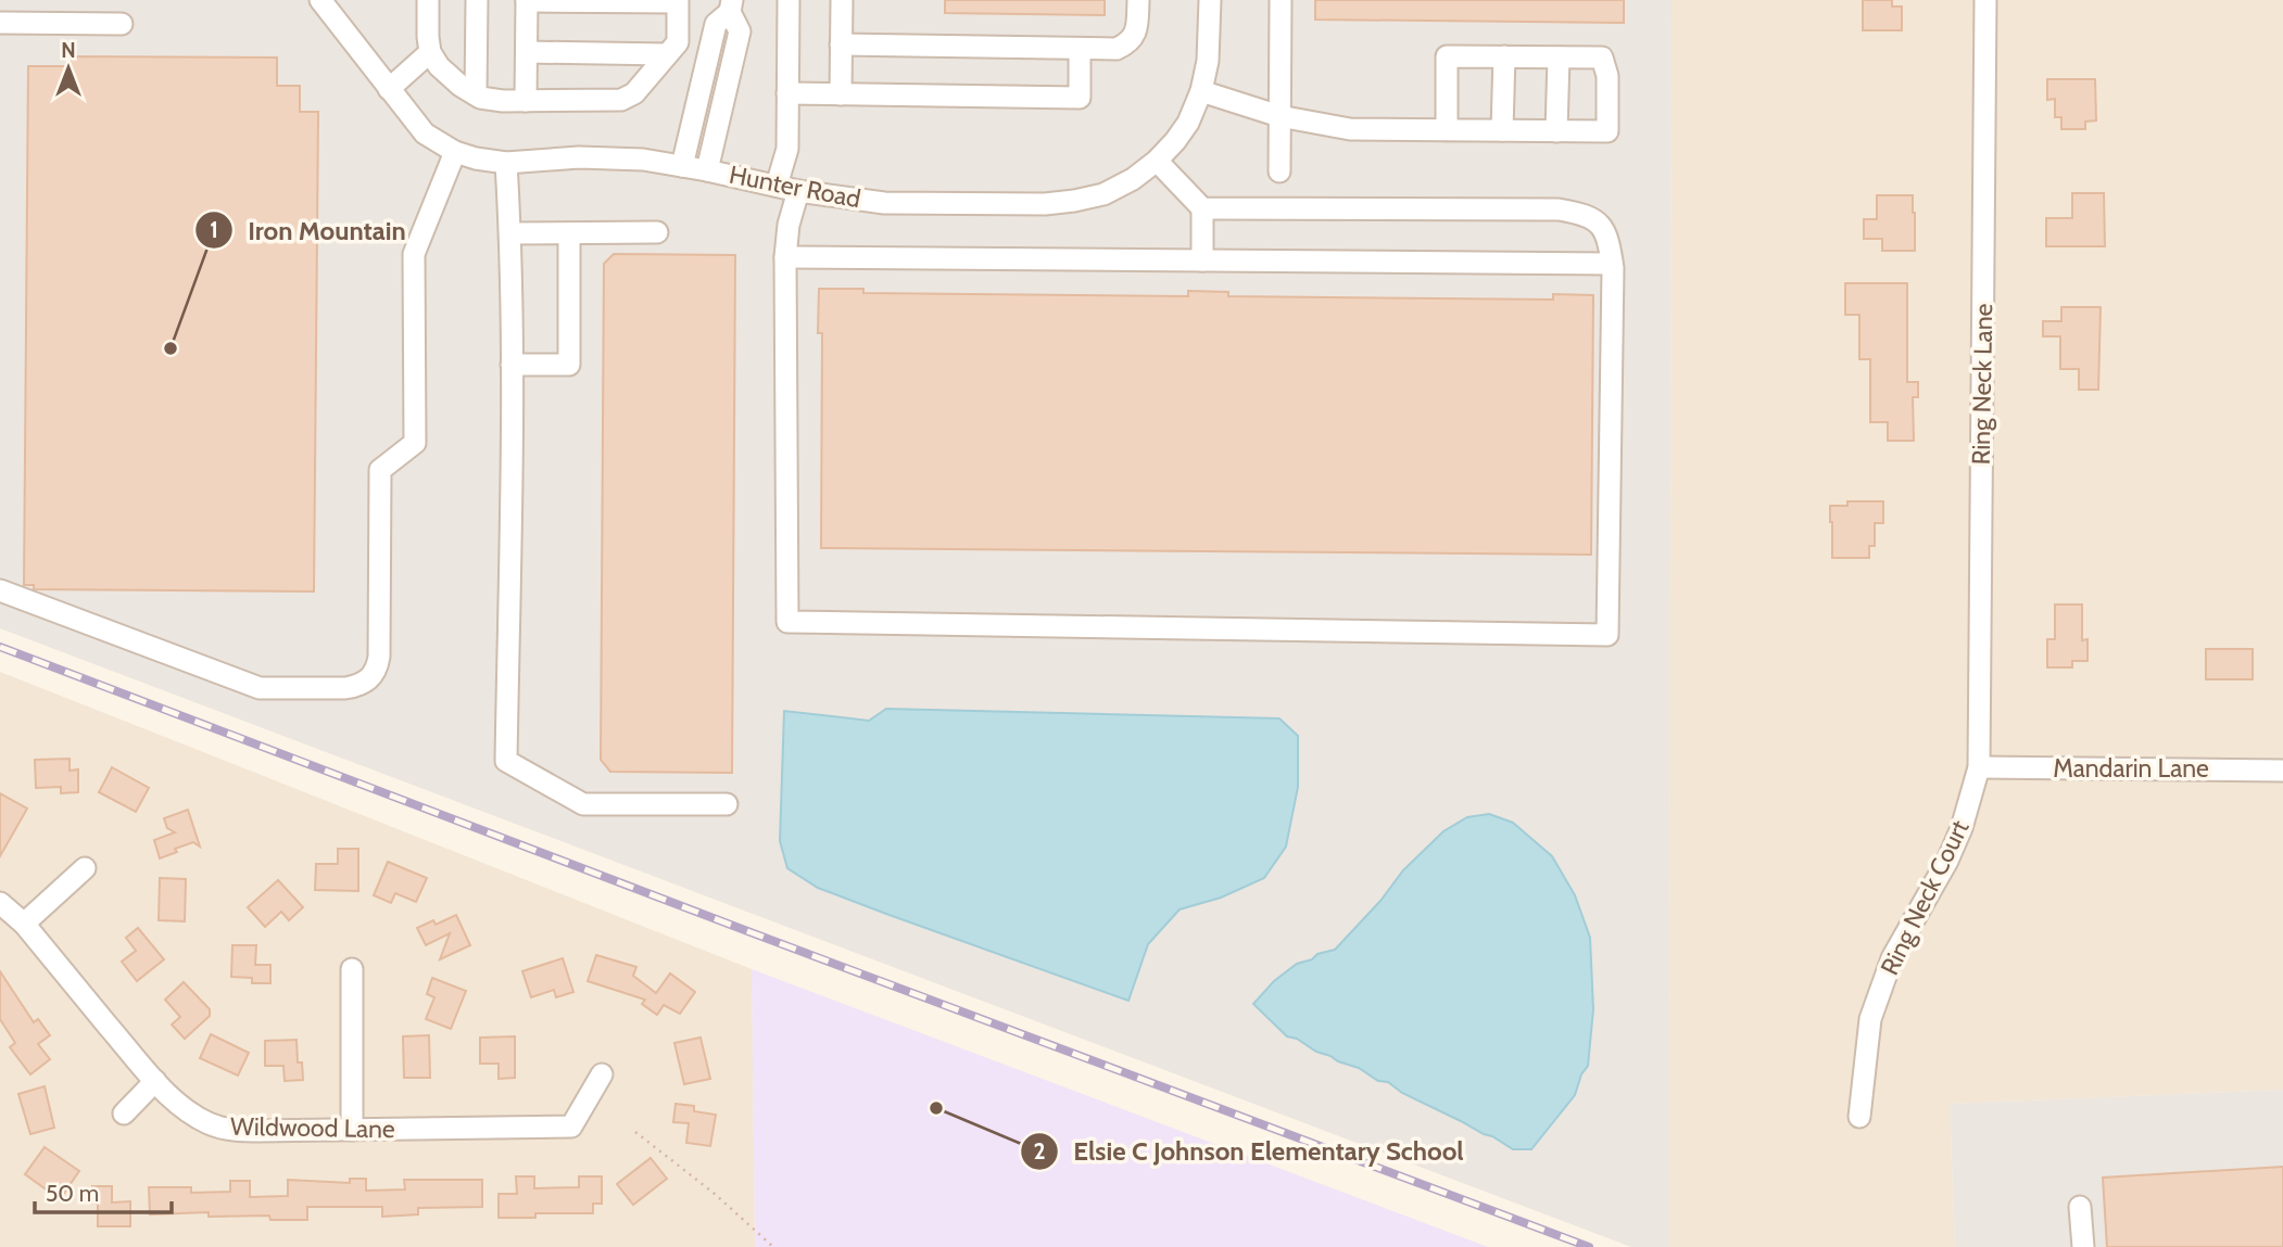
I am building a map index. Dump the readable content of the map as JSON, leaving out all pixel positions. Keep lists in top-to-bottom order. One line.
{"streets":{"street":["Hunter Road","Ring Neck Lane","Mandarin Lane","Ring Neck Court","Wildwood Lane"]},"crossings":[["Ring Neck Lane","Mandarin Lane"],["Ring Neck Lane","Ring Neck Court"],["Mandarin Lane","Ring Neck Court"]],"places":["Iron Mountain","Elsie C Johnson Elementary School"],"scale_bar":"50 m","north":"top"}
